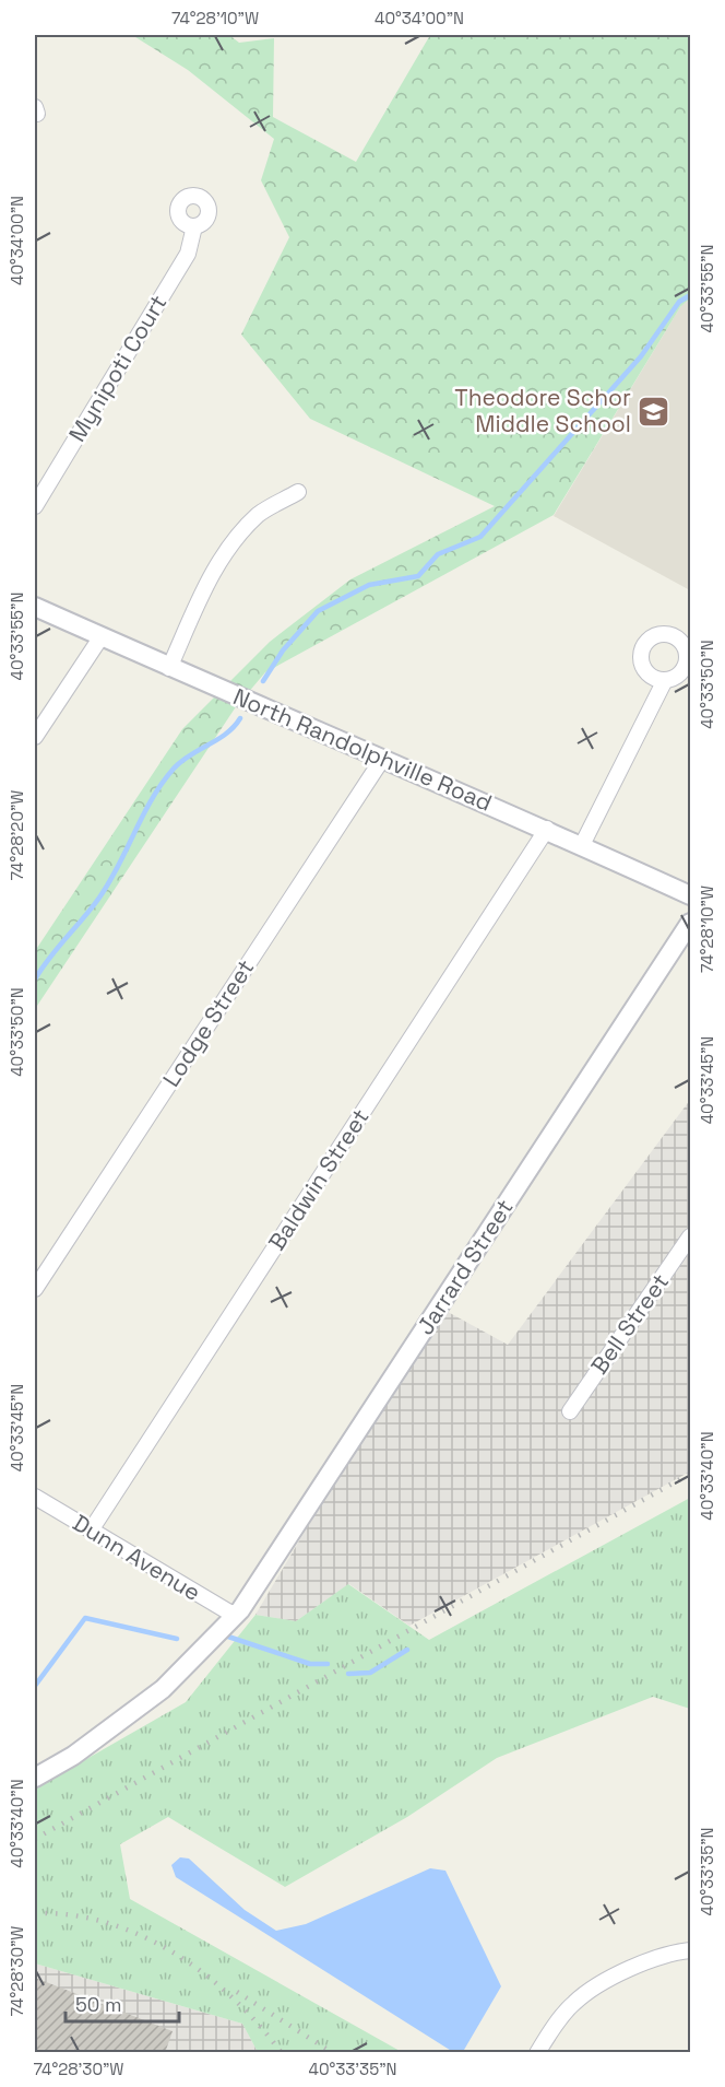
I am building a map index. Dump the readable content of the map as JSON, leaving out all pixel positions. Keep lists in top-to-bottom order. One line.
{"streets":{"street":["Mynipoti Court","North Randolphville Road","Lodge Street","Baldwin Street","Jarrard Street","Bell Street","Dunn Avenue"]},"crossings":[["North Randolphville Road","Lodge Street"],["North Randolphville Road","Baldwin Street"],["Baldwin Street","Dunn Avenue"],["Jarrard Street","Dunn Avenue"]],"places":{"school or university":["Theodore Schor Middle School"]},"scale_bar":"50 m","coordinates":["74°28'10\"W","40°34'00\"N","40°33'55\"N","40°33'50\"N","74°28'20\"W","40°33'45\"N","40°33'40\"N","40°33'35\"N","74°28'30\"W"]}
